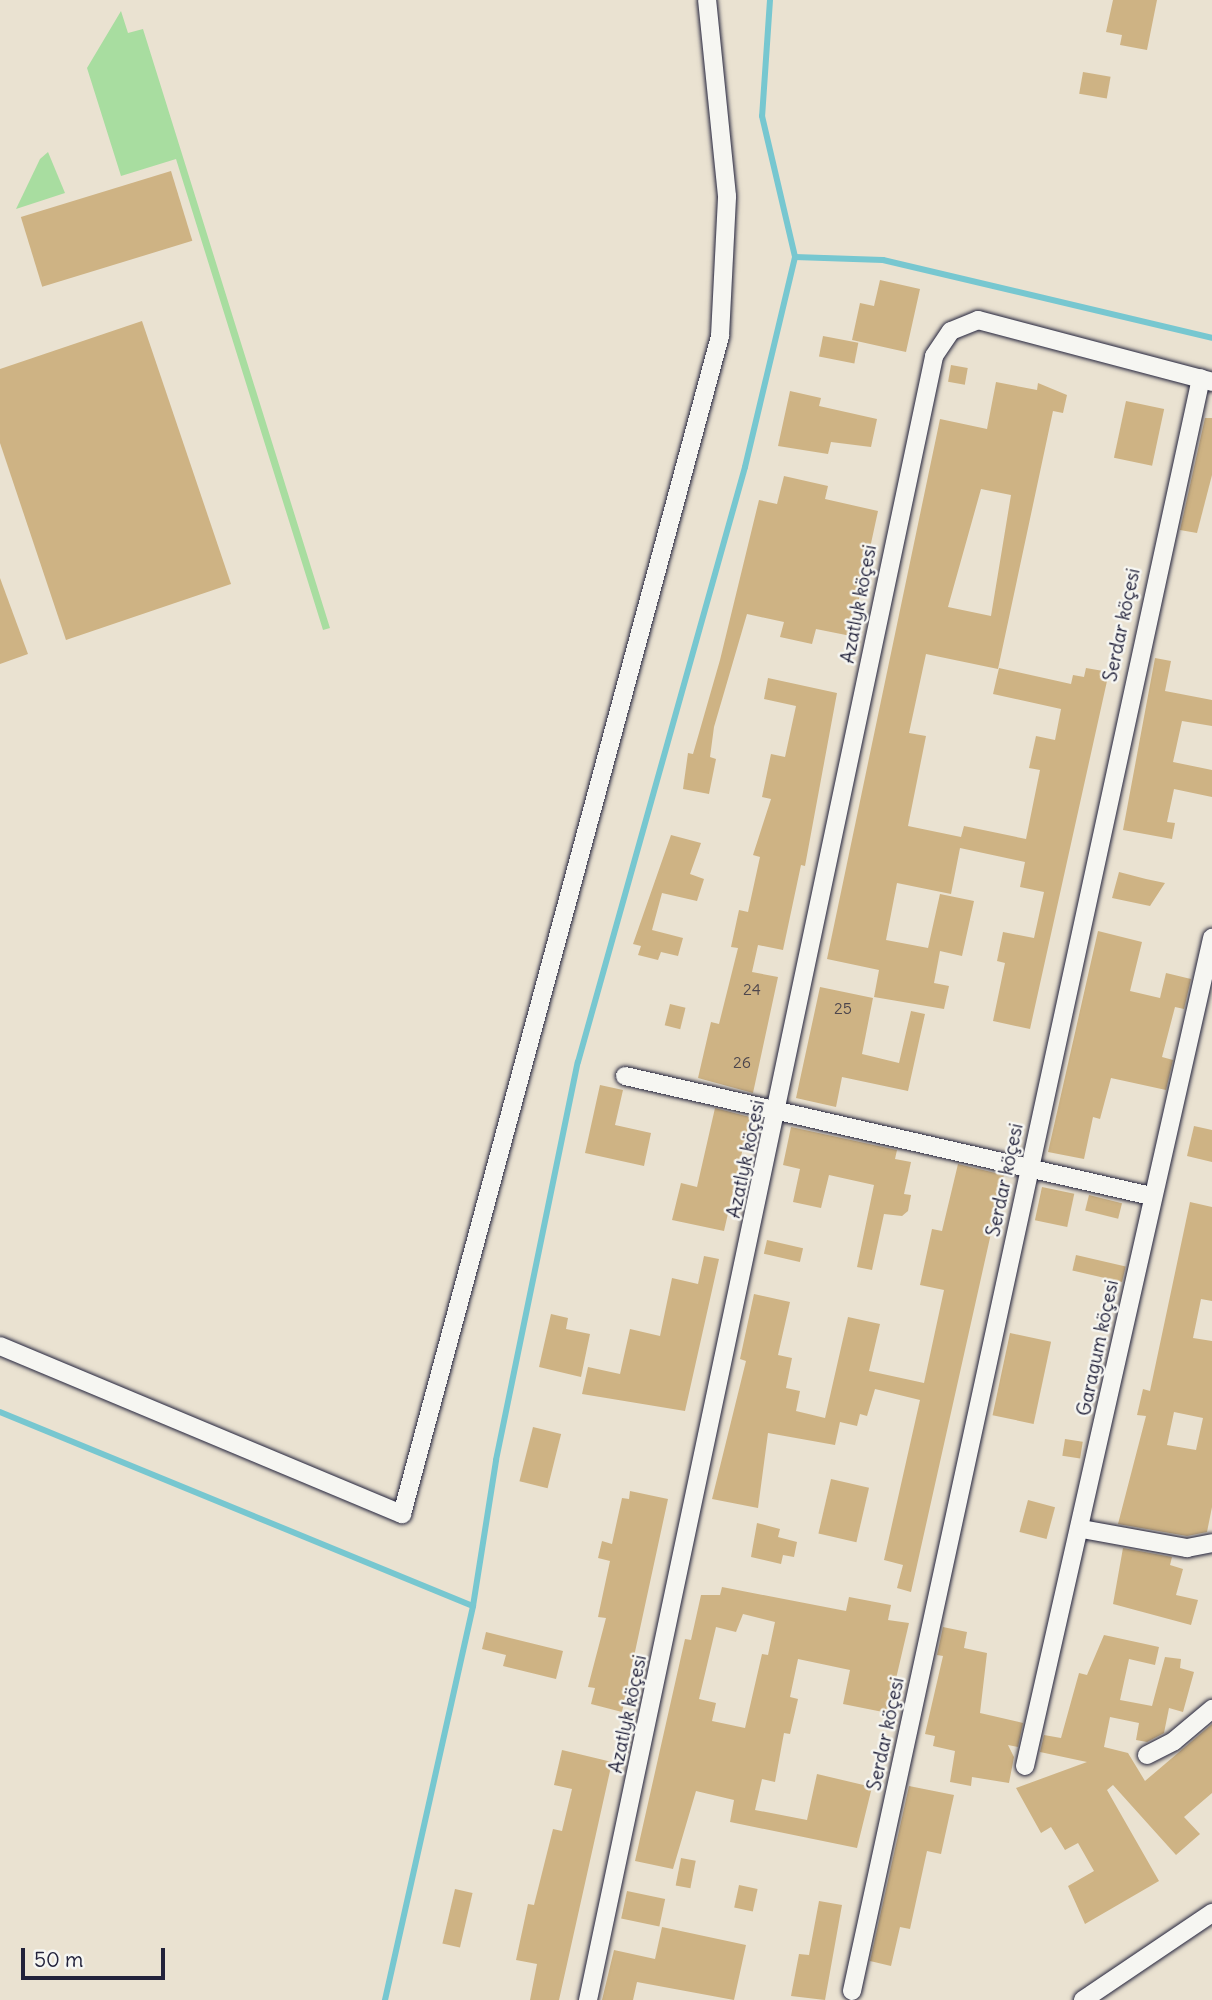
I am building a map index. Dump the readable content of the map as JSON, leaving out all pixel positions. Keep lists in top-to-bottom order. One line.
{"streets":{"street":["Azatlyk köçesi","Serdar köçesi","Garagum köçesi"]},"crossings":[["Azatlyk köçesi","Serdar köçesi"]],"house_numbers":["24","25","26"],"scale_bar":"50 m"}
